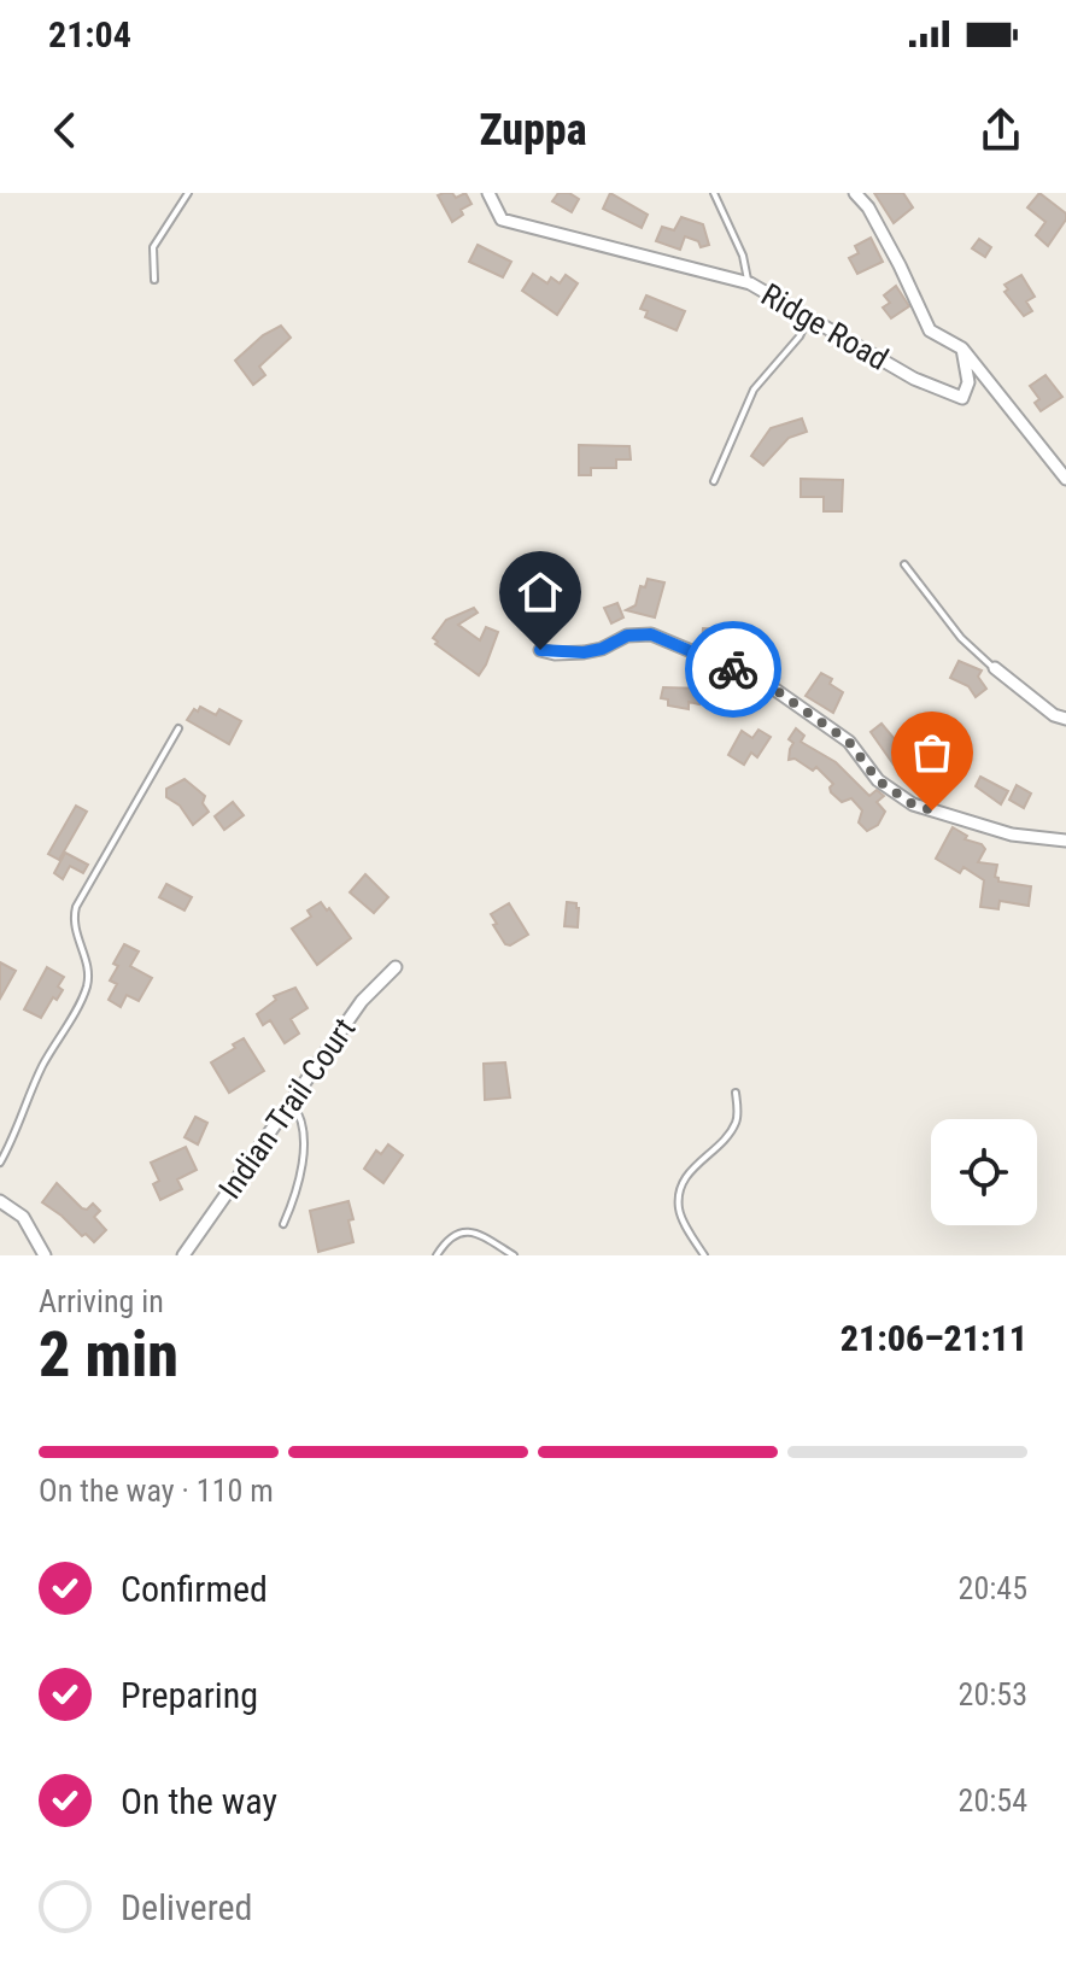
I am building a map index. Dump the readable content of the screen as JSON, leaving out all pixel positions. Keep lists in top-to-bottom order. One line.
{"streets":{"street":["Ridge Road","Indian Trail Court"]},"page":{"status":"21:04","header":"Zuppa","heading":["2 min","Arriving in","21:06–21:11"],"bar":"On the way · 110 m","list":[["Confirmed","20:45"],["Preparing","20:53"],["On the way","20:54"],"Delivered"]}}
